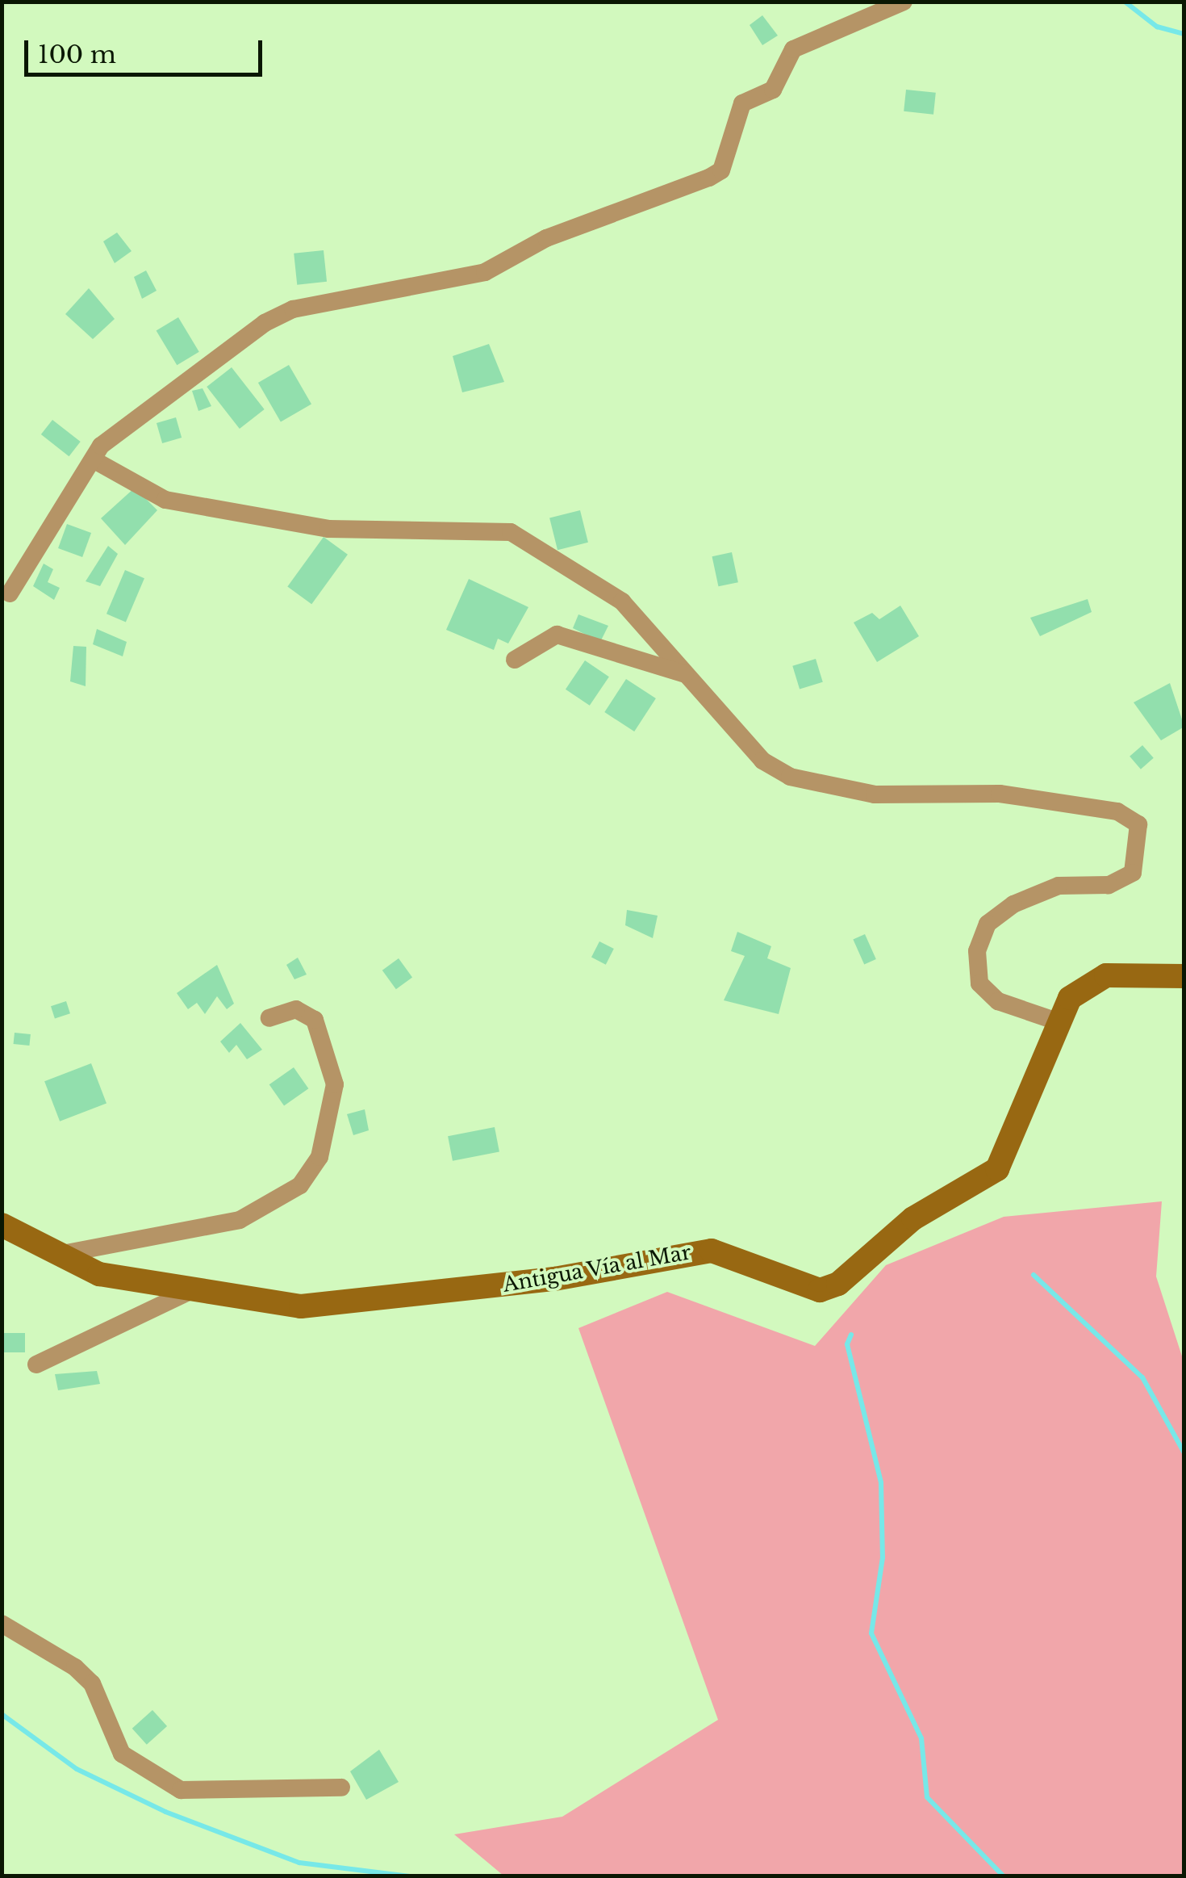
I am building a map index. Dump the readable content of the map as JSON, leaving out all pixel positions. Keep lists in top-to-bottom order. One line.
{"streets":{"main road":["Antigua Vía al Mar"]},"scale_bar":"100 m"}
